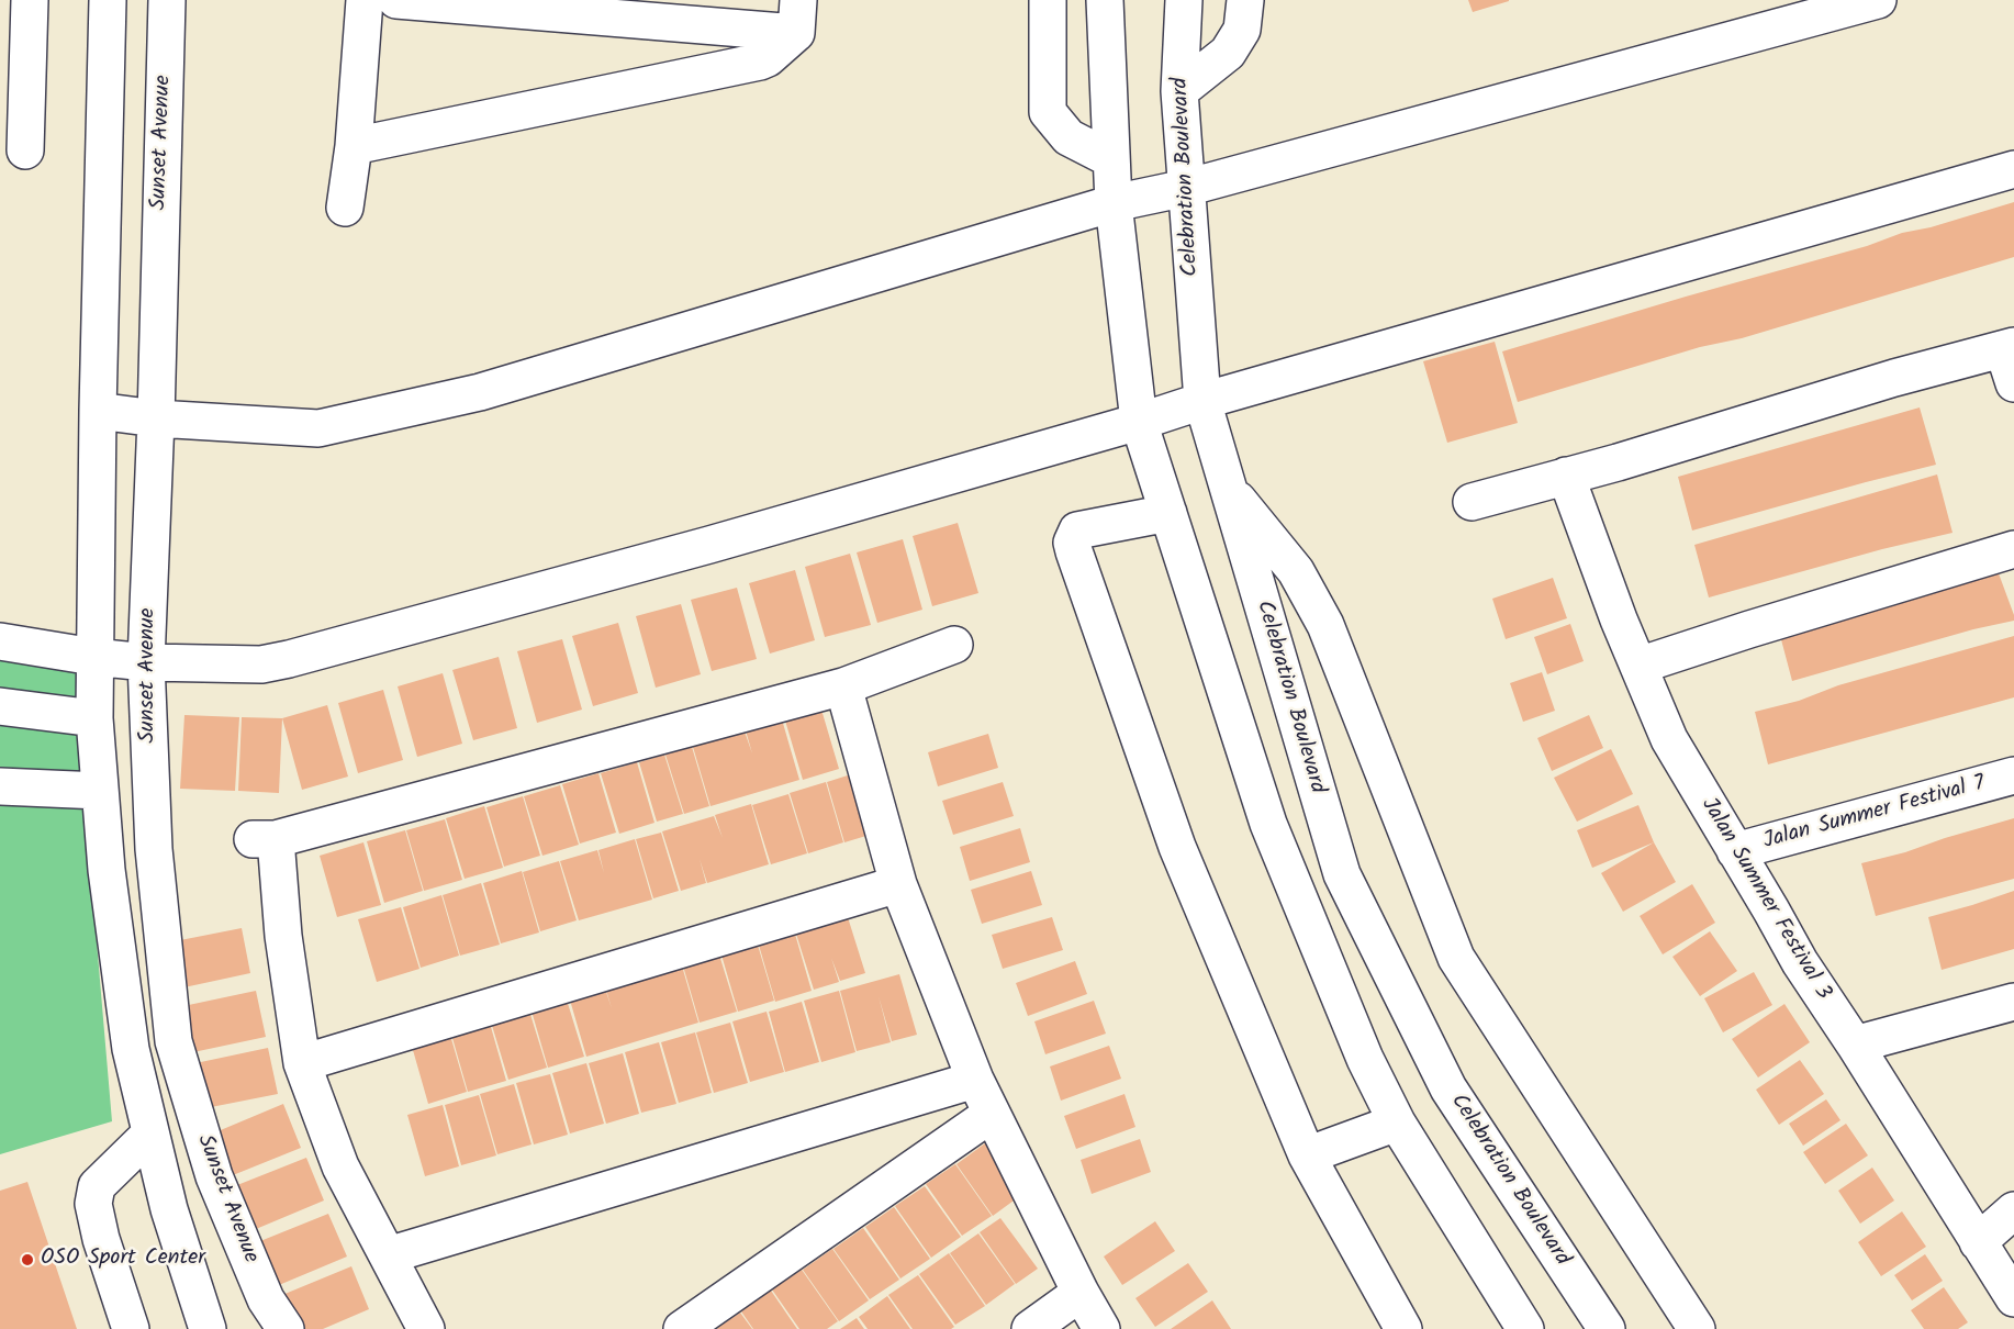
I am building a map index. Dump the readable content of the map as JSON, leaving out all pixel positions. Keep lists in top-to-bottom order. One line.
{"streets":{"street":["Sunset Avenue","Celebration Boulevard","Jalan Summer Festival 7","Jalan Summer Festival 3"]},"crossings":[["Jalan Summer Festival 7","Jalan Summer Festival 3"]],"places":["OSO Sport Center"]}
